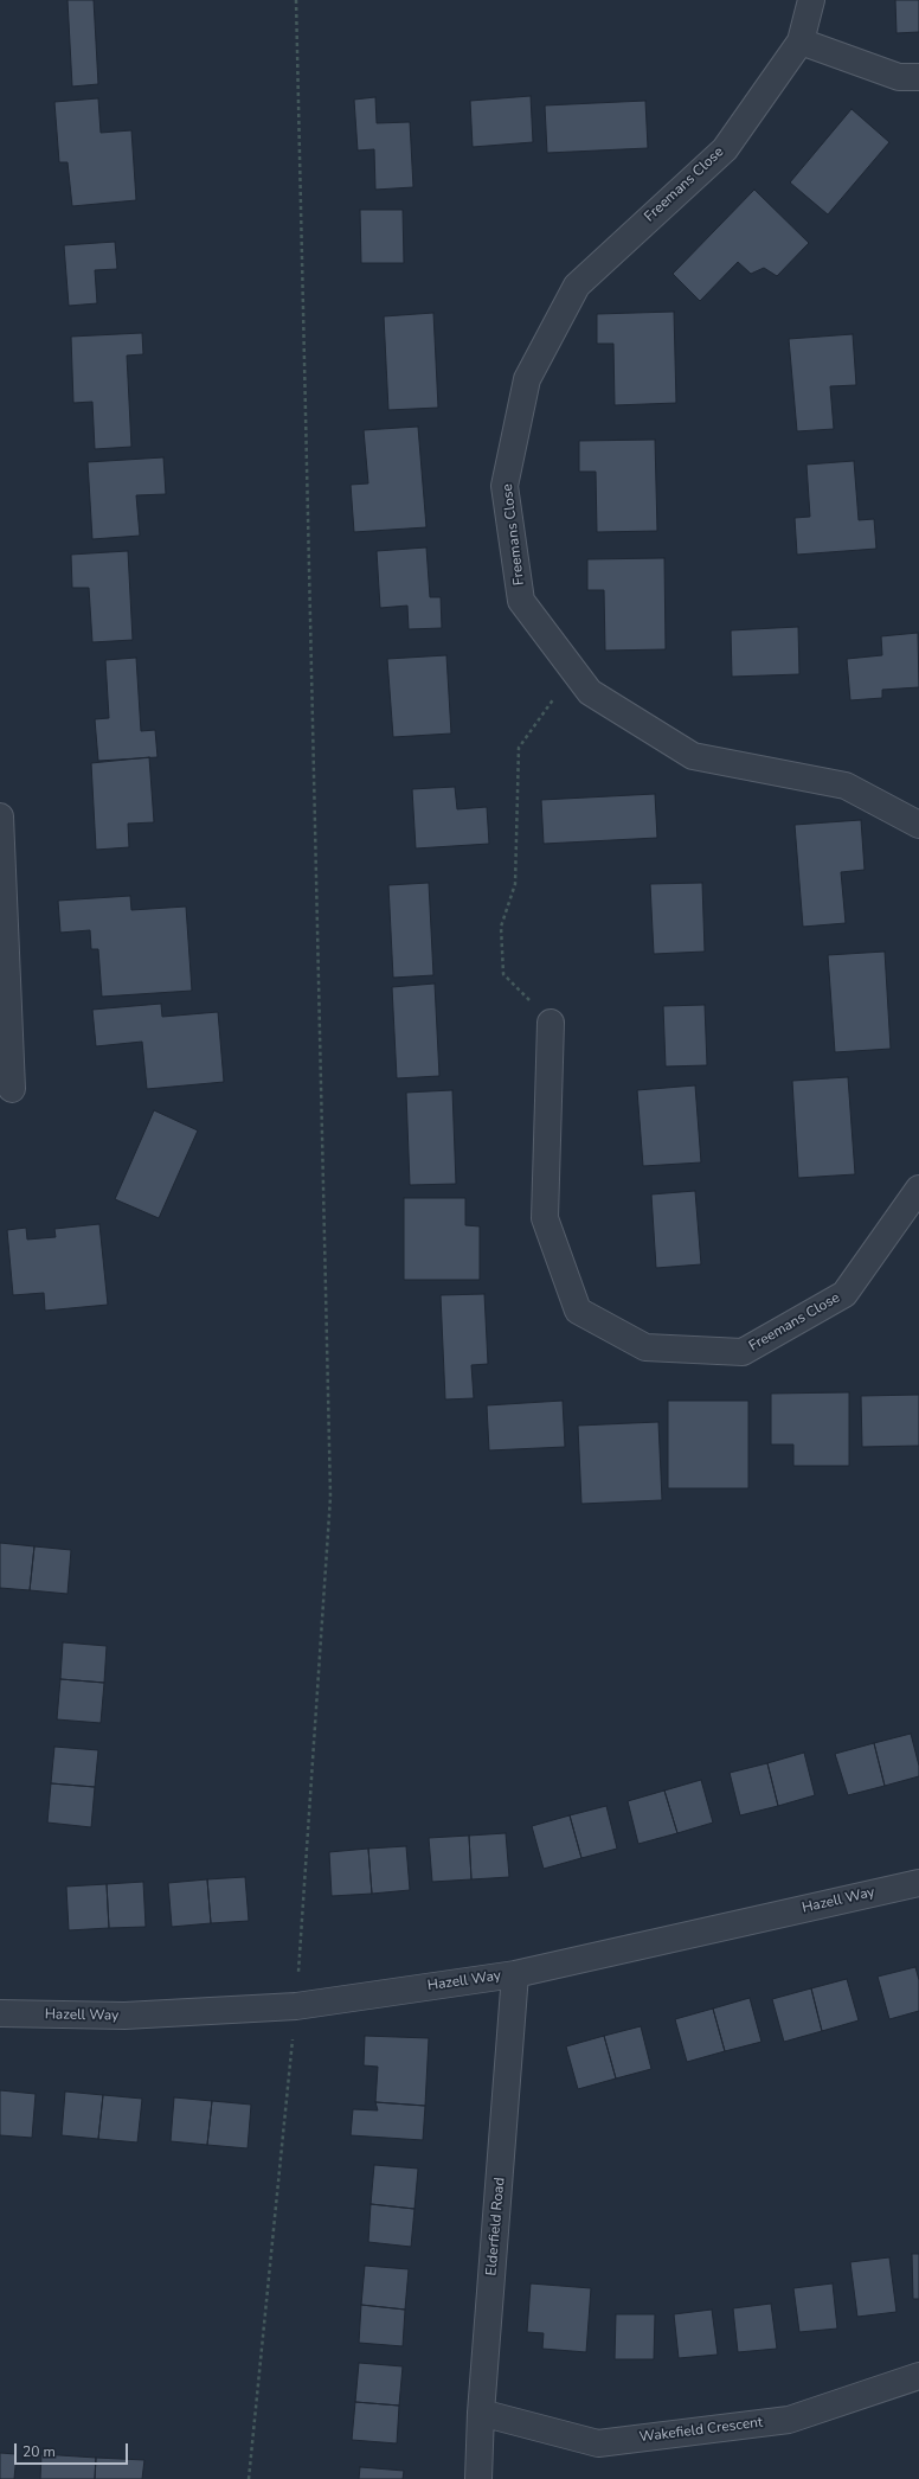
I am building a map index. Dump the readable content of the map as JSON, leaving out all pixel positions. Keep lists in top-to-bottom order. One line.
{"streets":{"street":["Freemans Close","Hazell Way","Elderfield Road","Wakefield Crescent"]},"crossings":[["Hazell Way","Elderfield Road"],["Elderfield Road","Wakefield Crescent"]],"scale_bar":"20 m"}
